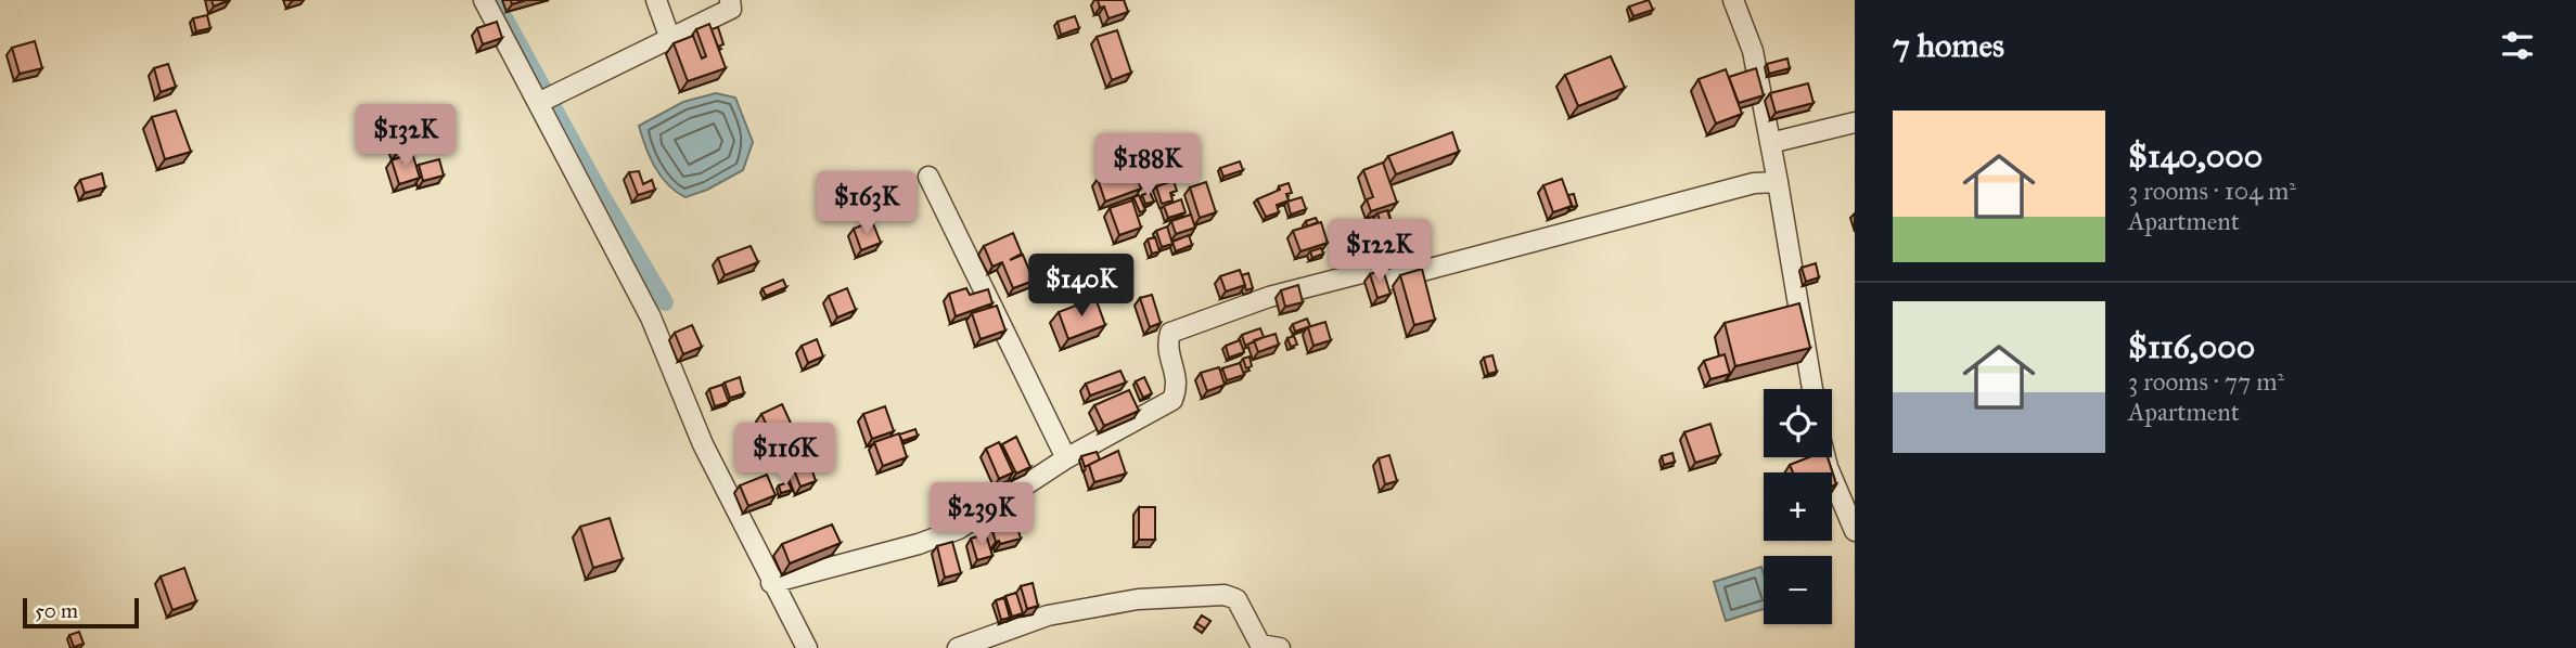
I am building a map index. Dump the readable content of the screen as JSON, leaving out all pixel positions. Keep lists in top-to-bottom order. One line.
{"scale_bar":"50 m","page":{"heading":"7 homes","list":[{"name":"$140,000","note":"3 rooms · 104 m² · Apartment"},{"name":"$116,000","note":"3 rooms · 77 m² · Apartment"}],"price":["$132K","$188K","$163K","$122K","$140K","$116K","$239K"],"map_buttons":["+","−"],"scale":"50 m"}}
